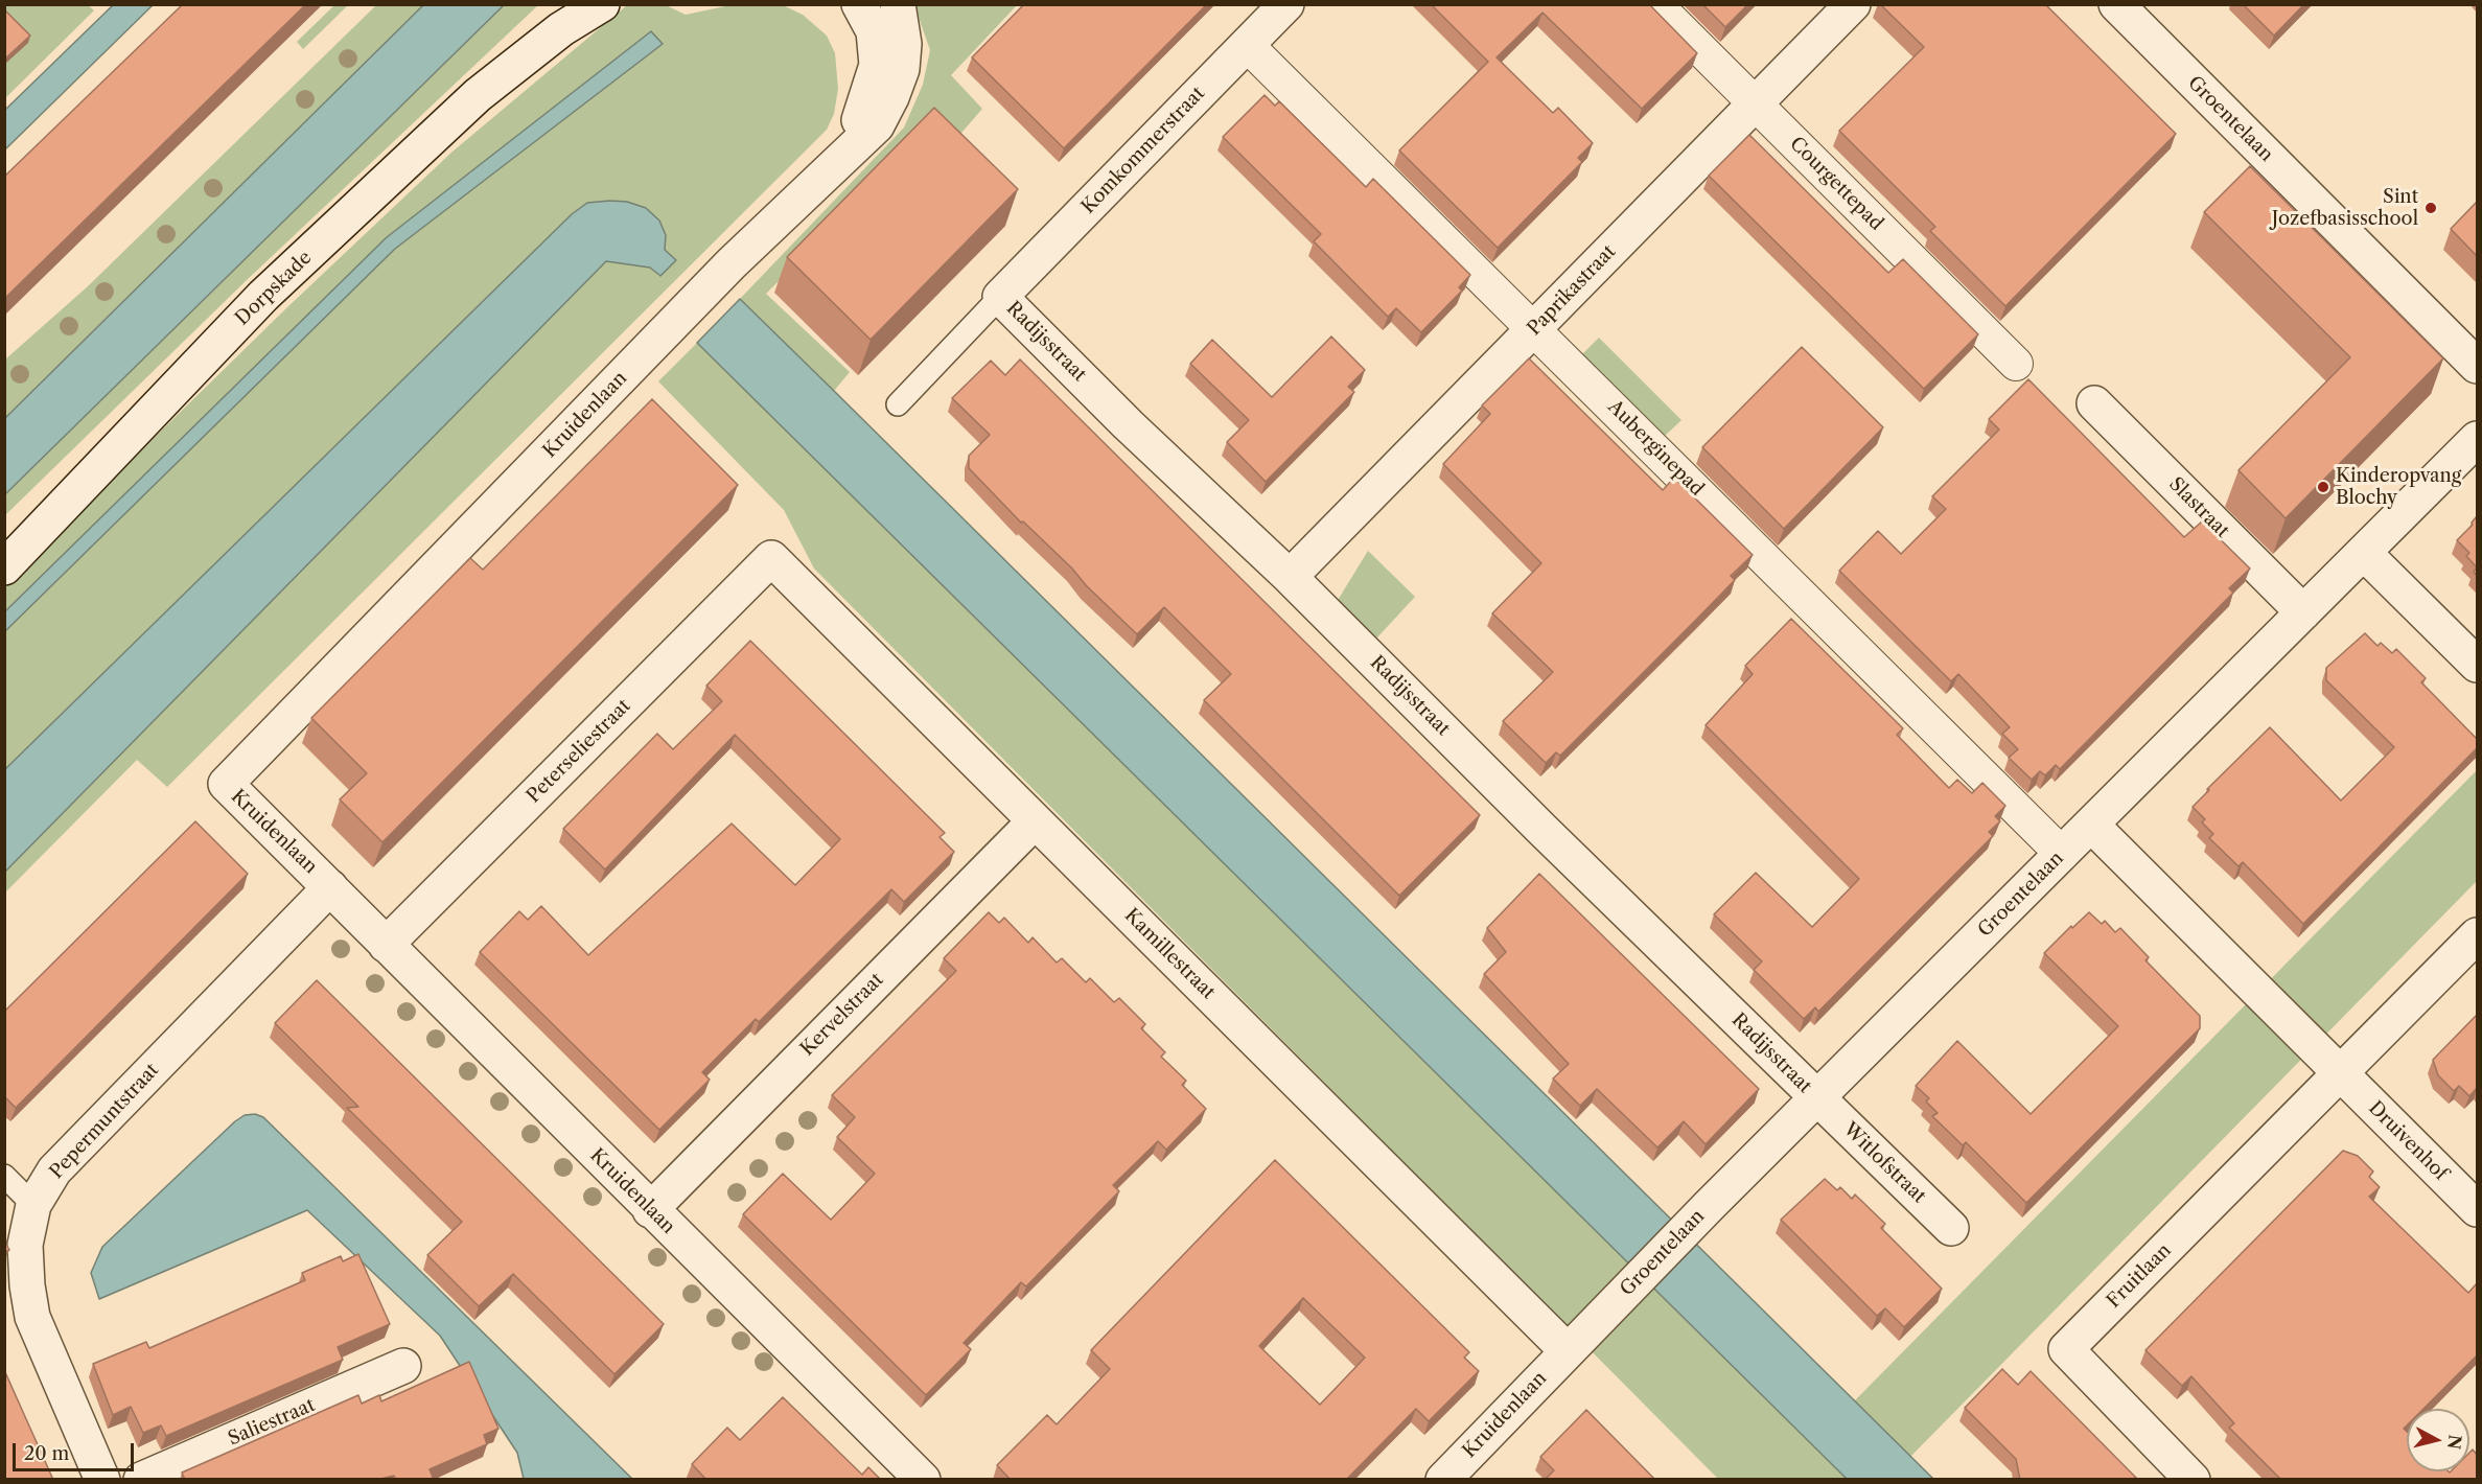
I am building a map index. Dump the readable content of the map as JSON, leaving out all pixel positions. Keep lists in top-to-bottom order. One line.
{"streets":{"street":["Groentelaan","Komkommerstraat","Courgettepad","Dorpskade","Paprikastraat","Radijsstraat","Kruidenlaan","Auberginepad","Slastraat","Peterseliestraat","Kamillestraat","Kervelstraat","Pepermuntstraat","Druivenhof","Witlofstraat","Fruitlaan","Saliestraat"]},"crossings":[["Groentelaan","Radijsstraat"],["Groentelaan","Kruidenlaan"],["Groentelaan","Auberginepad"],["Groentelaan","Slastraat"],["Groentelaan","Kamillestraat"],["Groentelaan","Witlofstraat"],["Komkommerstraat","Radijsstraat"],["Komkommerstraat","Auberginepad"],["Courgettepad","Paprikastraat"],["Paprikastraat","Radijsstraat"],["Paprikastraat","Auberginepad"],["Radijsstraat","Witlofstraat"],["Kruidenlaan","Peterseliestraat"],["Kruidenlaan","Kamillestraat"],["Kruidenlaan","Kervelstraat"],["Kruidenlaan","Pepermuntstraat"],["Peterseliestraat","Kamillestraat"],["Kamillestraat","Kervelstraat"],["Druivenhof","Fruitlaan"]],"places":["Sint Jozefbasisschool","Kinderopvang Blochy"],"scale_bar":"20 m","north":"right"}
